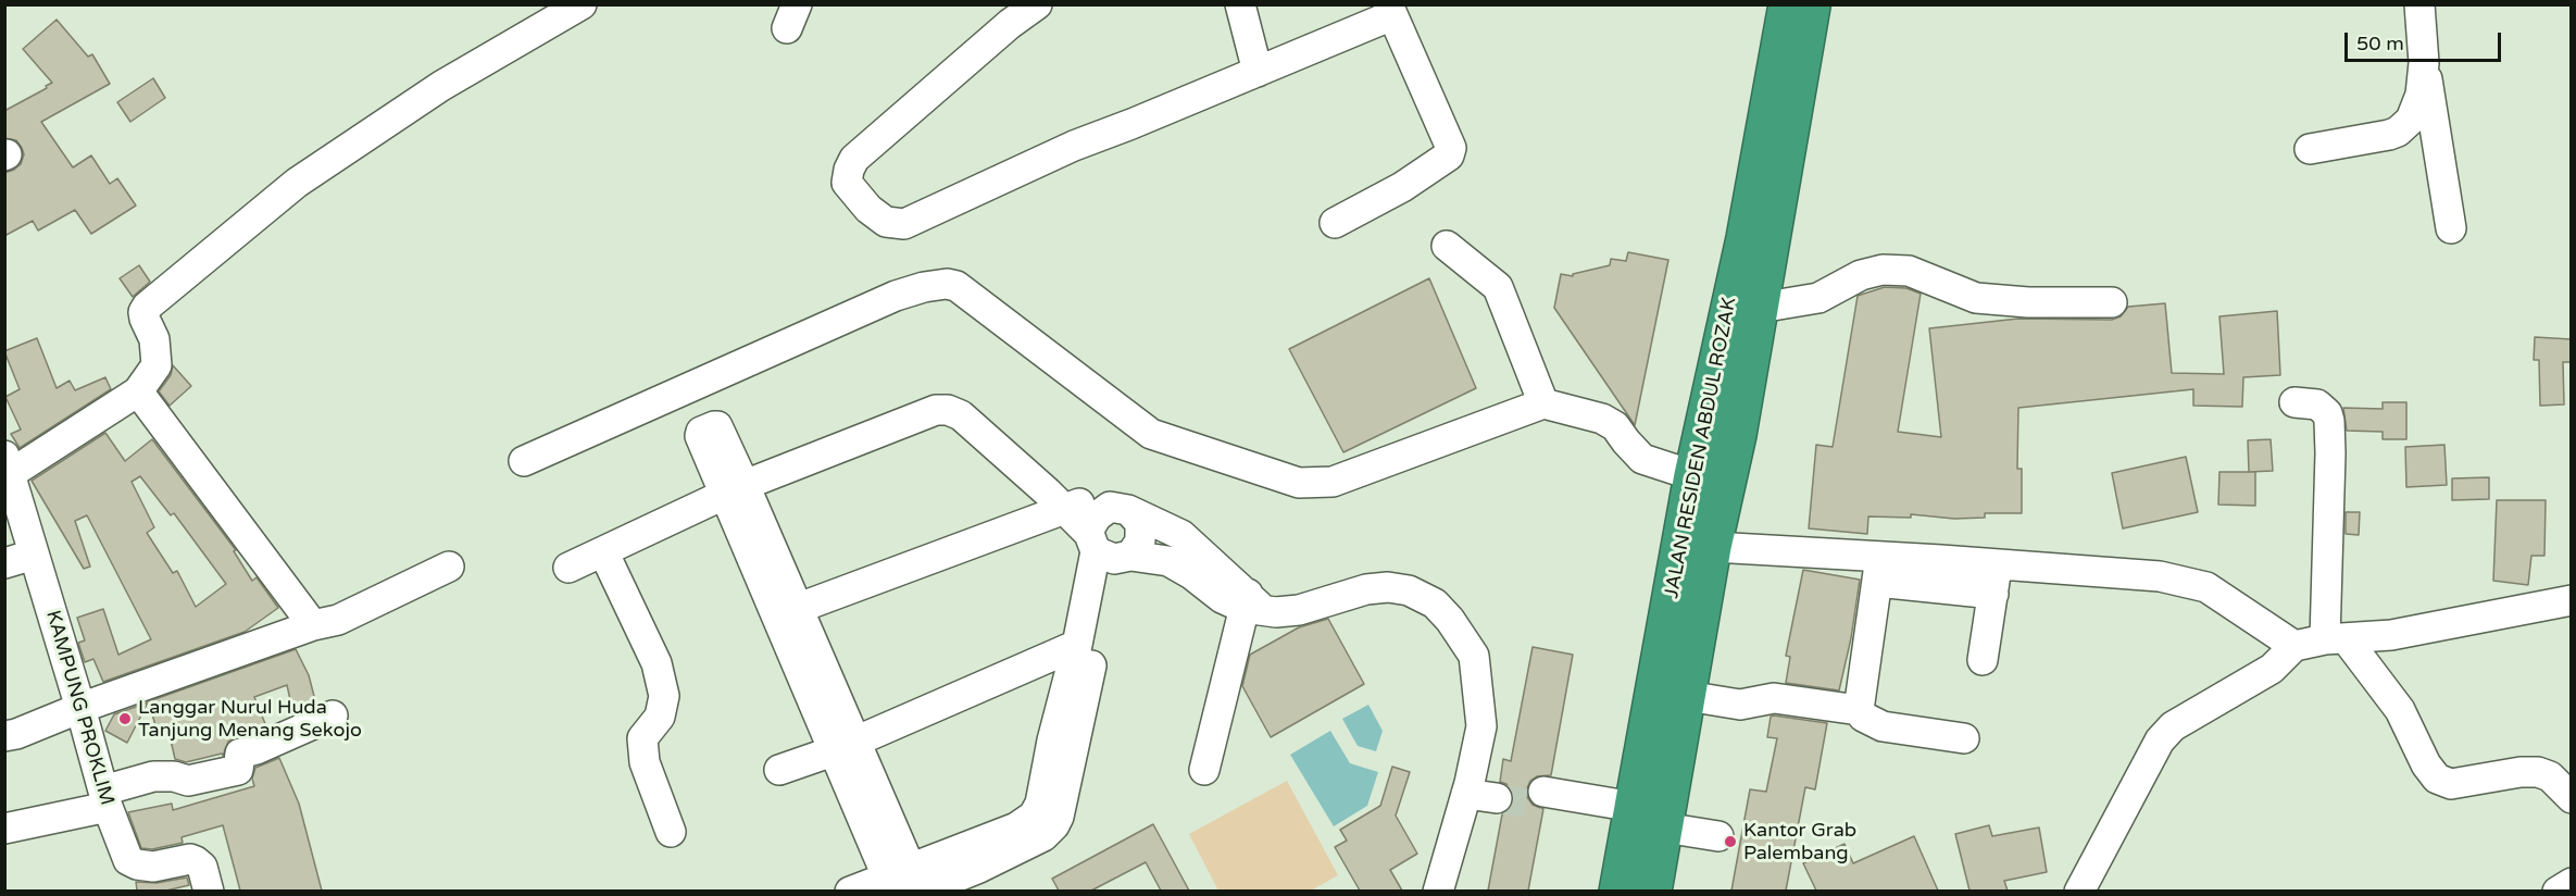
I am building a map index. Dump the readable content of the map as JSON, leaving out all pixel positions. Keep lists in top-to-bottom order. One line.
{"streets":{"highway":["JALAN RESIDEN ABDUL ROZAK"],"street":["KAMPUNG PROKLIM"]},"places":["Langgar Nurul Huda Tanjung Menang Sekojo","Kantor Grab Palembang"],"scale_bar":"50 m"}
